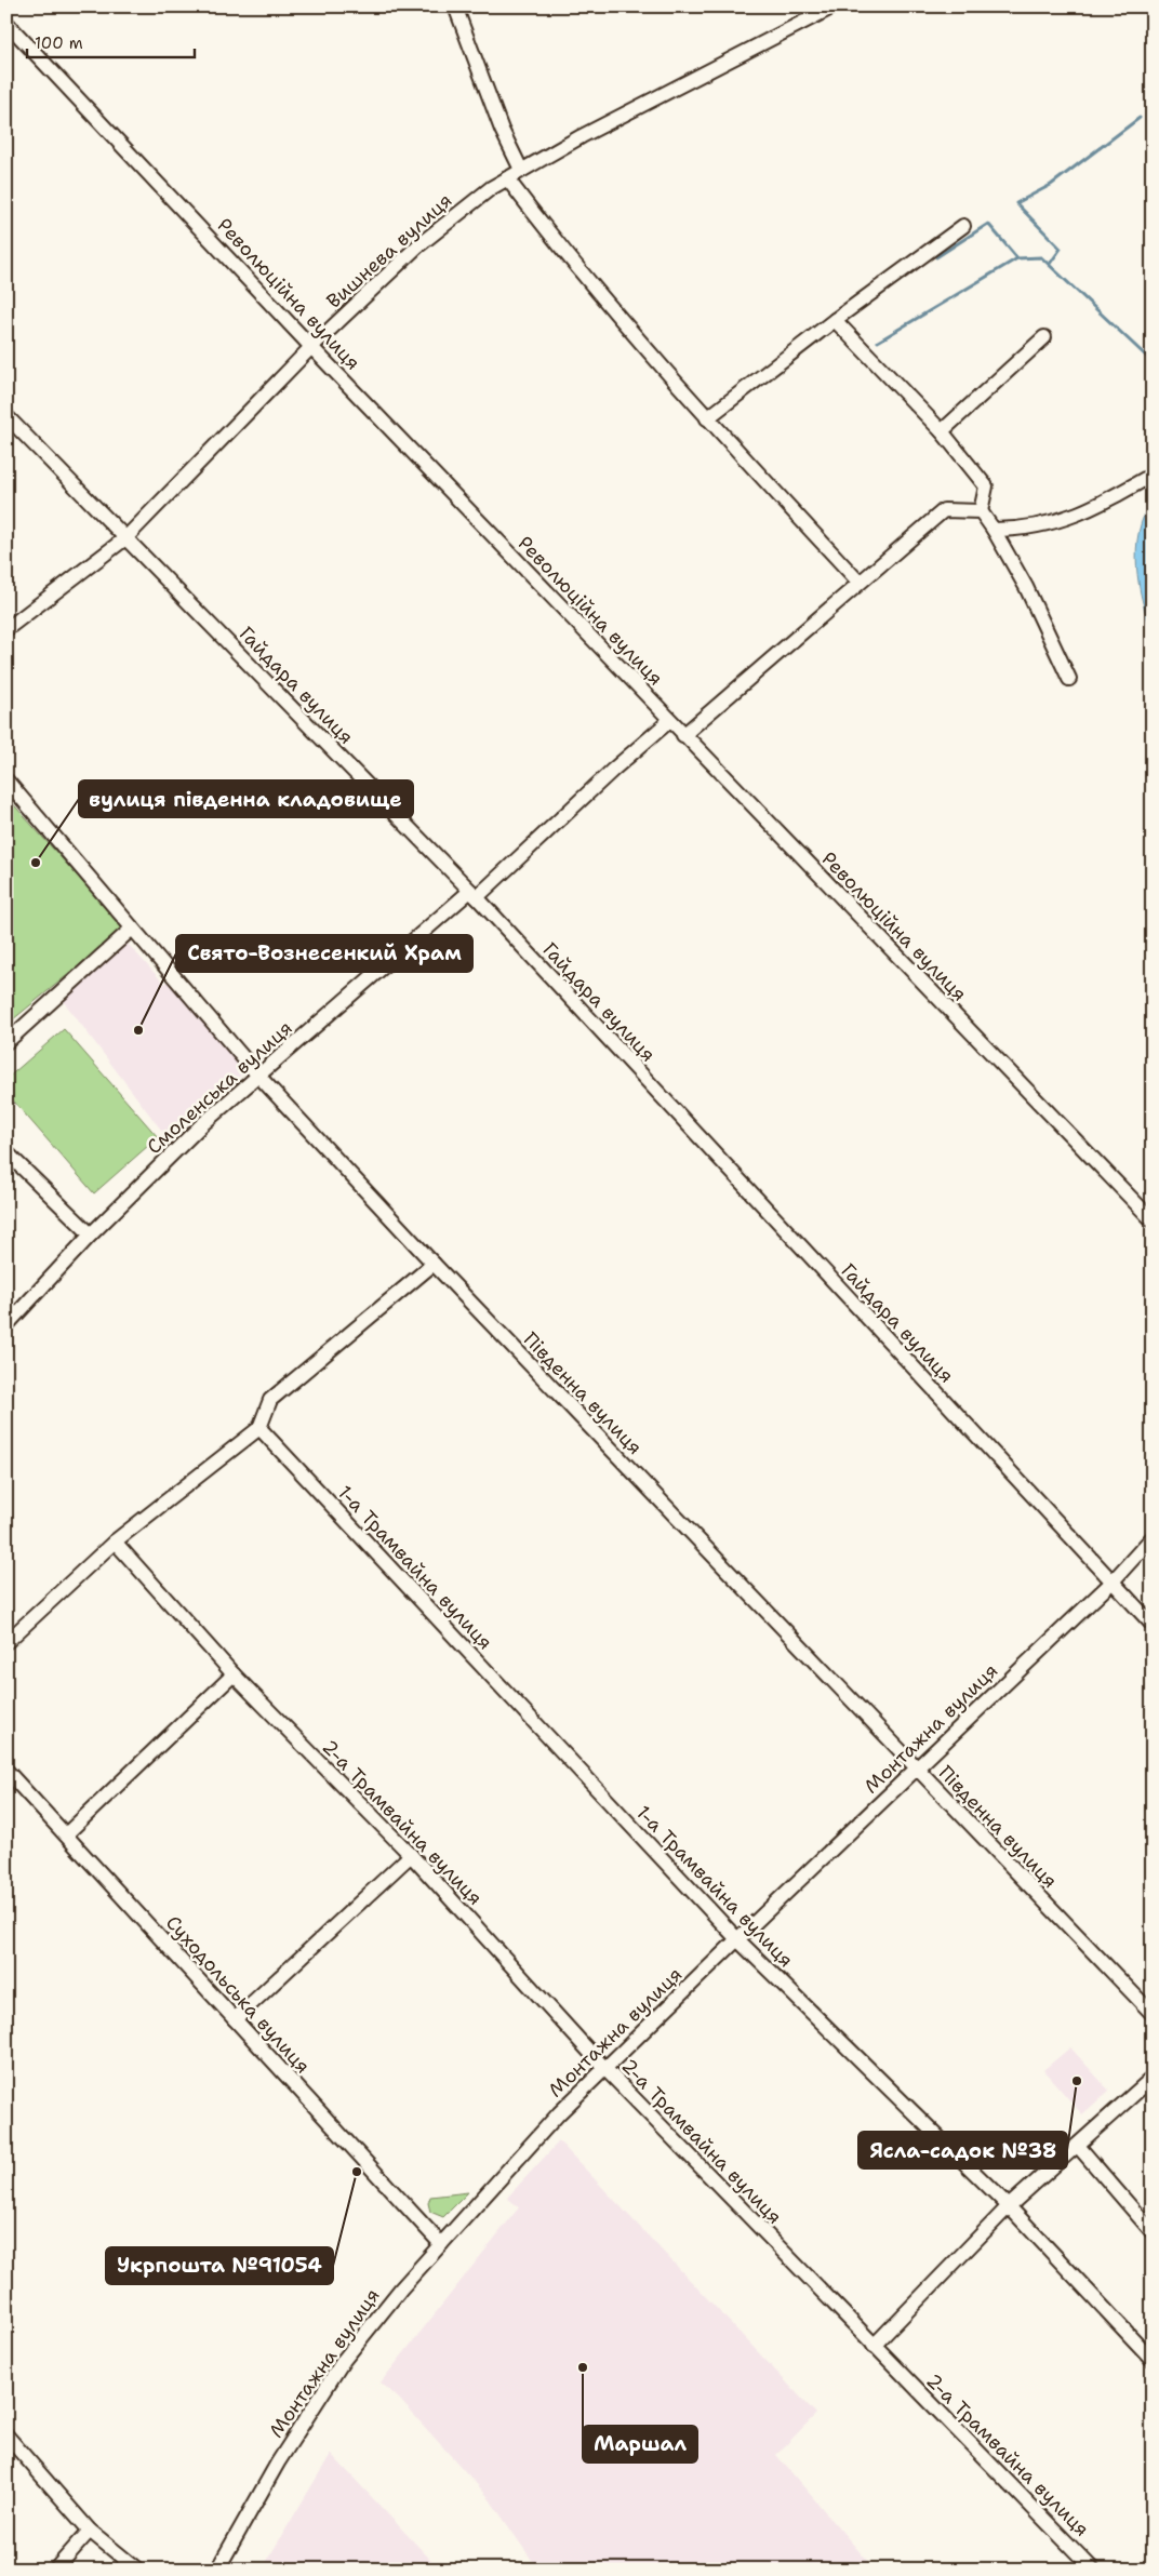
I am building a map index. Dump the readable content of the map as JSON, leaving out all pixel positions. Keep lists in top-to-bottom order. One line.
{"streets":{"street":["Вишнева вулиця","Революційна вулиця","Гайдара вулиця","Смоленська вулиця","Південна вулиця","1-а Трамвайна вулиця","Монтажна вулиця","2-а Трамвайна вулиця","Суходольська вулиця"]},"crossings":[["Вишнева вулиця","Революційна вулиця"],["Вишнева вулиця","Гайдара вулиця"],["Революційна вулиця","Смоленська вулиця"],["Гайдара вулиця","Смоленська вулиця"],["Гайдара вулиця","Монтажна вулиця"],["Смоленська вулиця","Південна вулиця"],["Південна вулиця","Монтажна вулиця"],["1-а Трамвайна вулиця","Монтажна вулиця"],["Монтажна вулиця","2-а Трамвайна вулиця"],["Монтажна вулиця","Суходольська вулиця"]],"places":["вулиця південна кладовище","Свято-Вознесенкий Храм","Ясла-садок №38","Укрпошта №91054","Маршал"],"scale_bar":"100 m"}
